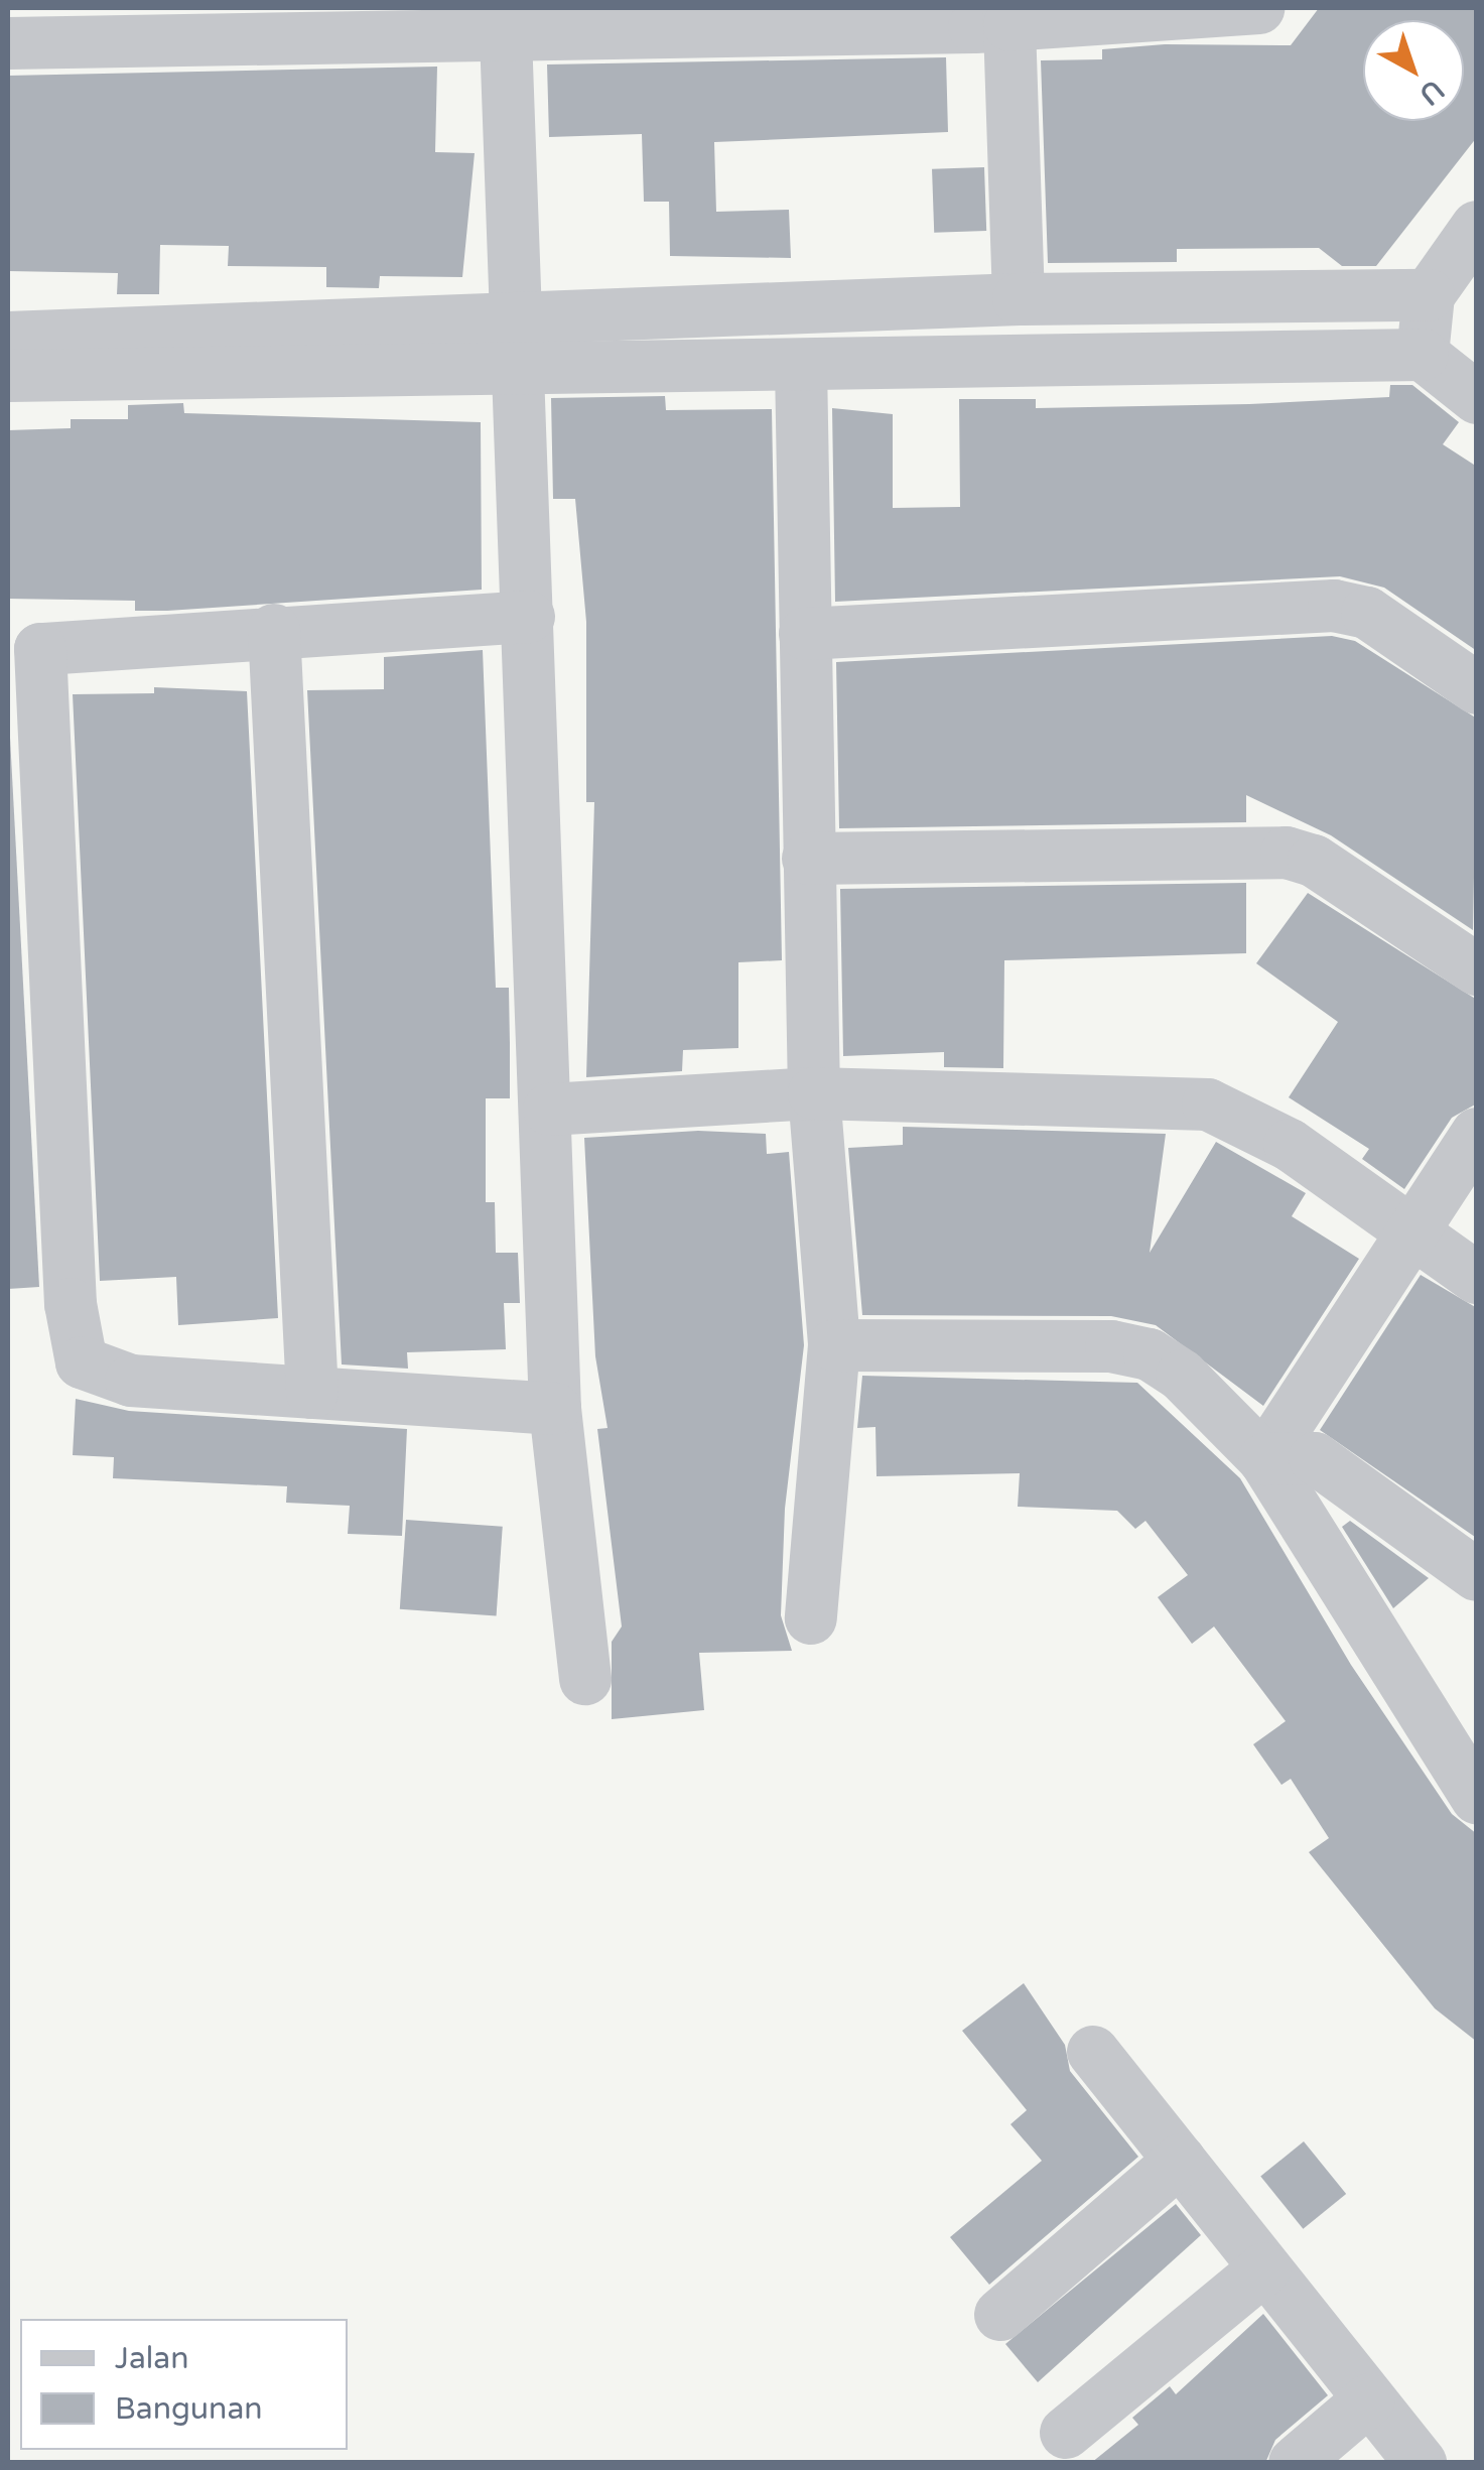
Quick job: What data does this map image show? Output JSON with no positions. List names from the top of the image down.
{
  "legend": ["Jalan", "Bangunan"],
  "north": "bottom right"
}
